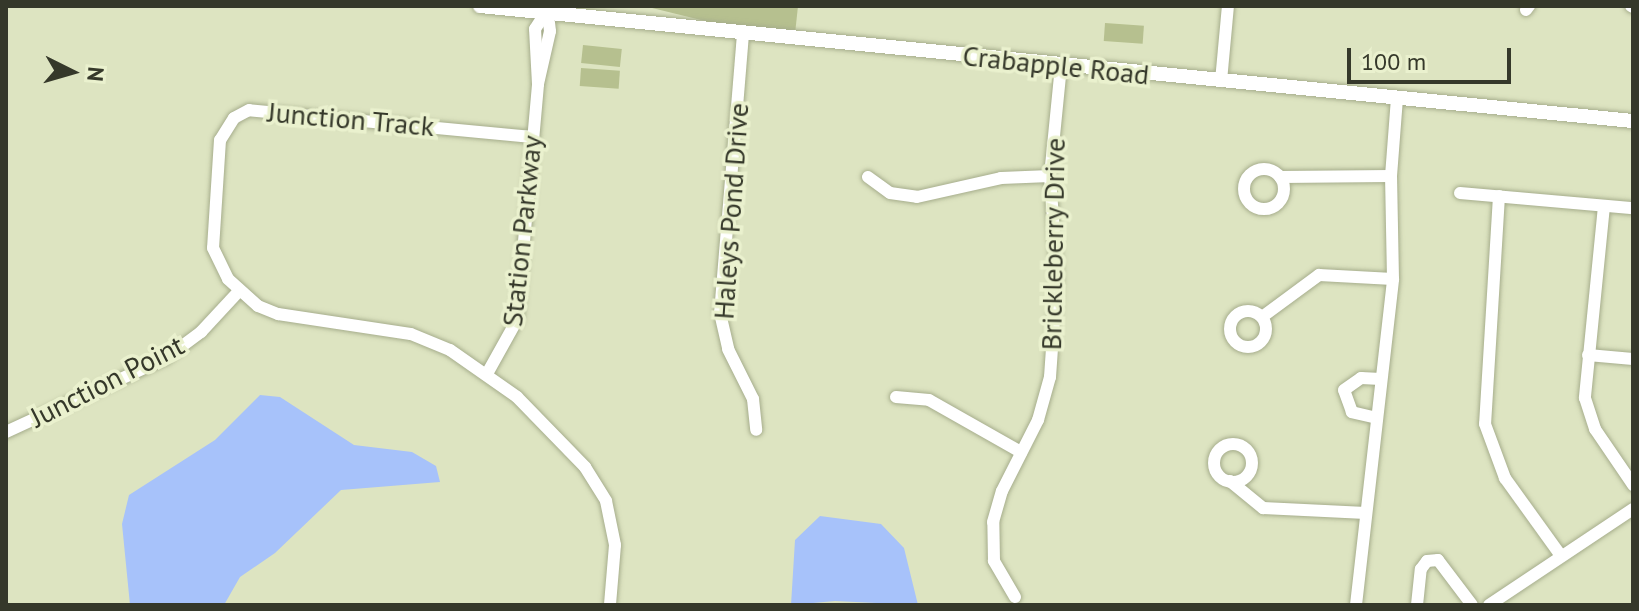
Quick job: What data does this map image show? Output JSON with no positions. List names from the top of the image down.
{
  "streets": {
    "street": [
      "Crabapple Road",
      "Junction Track",
      "Haleys Pond Drive",
      "Station Parkway",
      "Brickleberry Drive",
      "Junction Point"
    ]
  },
  "crossings": [
    ["Crabapple Road", "Haleys Pond Drive"],
    ["Crabapple Road", "Station Parkway"],
    ["Crabapple Road", "Brickleberry Drive"],
    ["Junction Track", "Station Parkway"],
    ["Junction Track", "Junction Point"]
  ],
  "scale_bar": "100 m",
  "north": "right"
}
